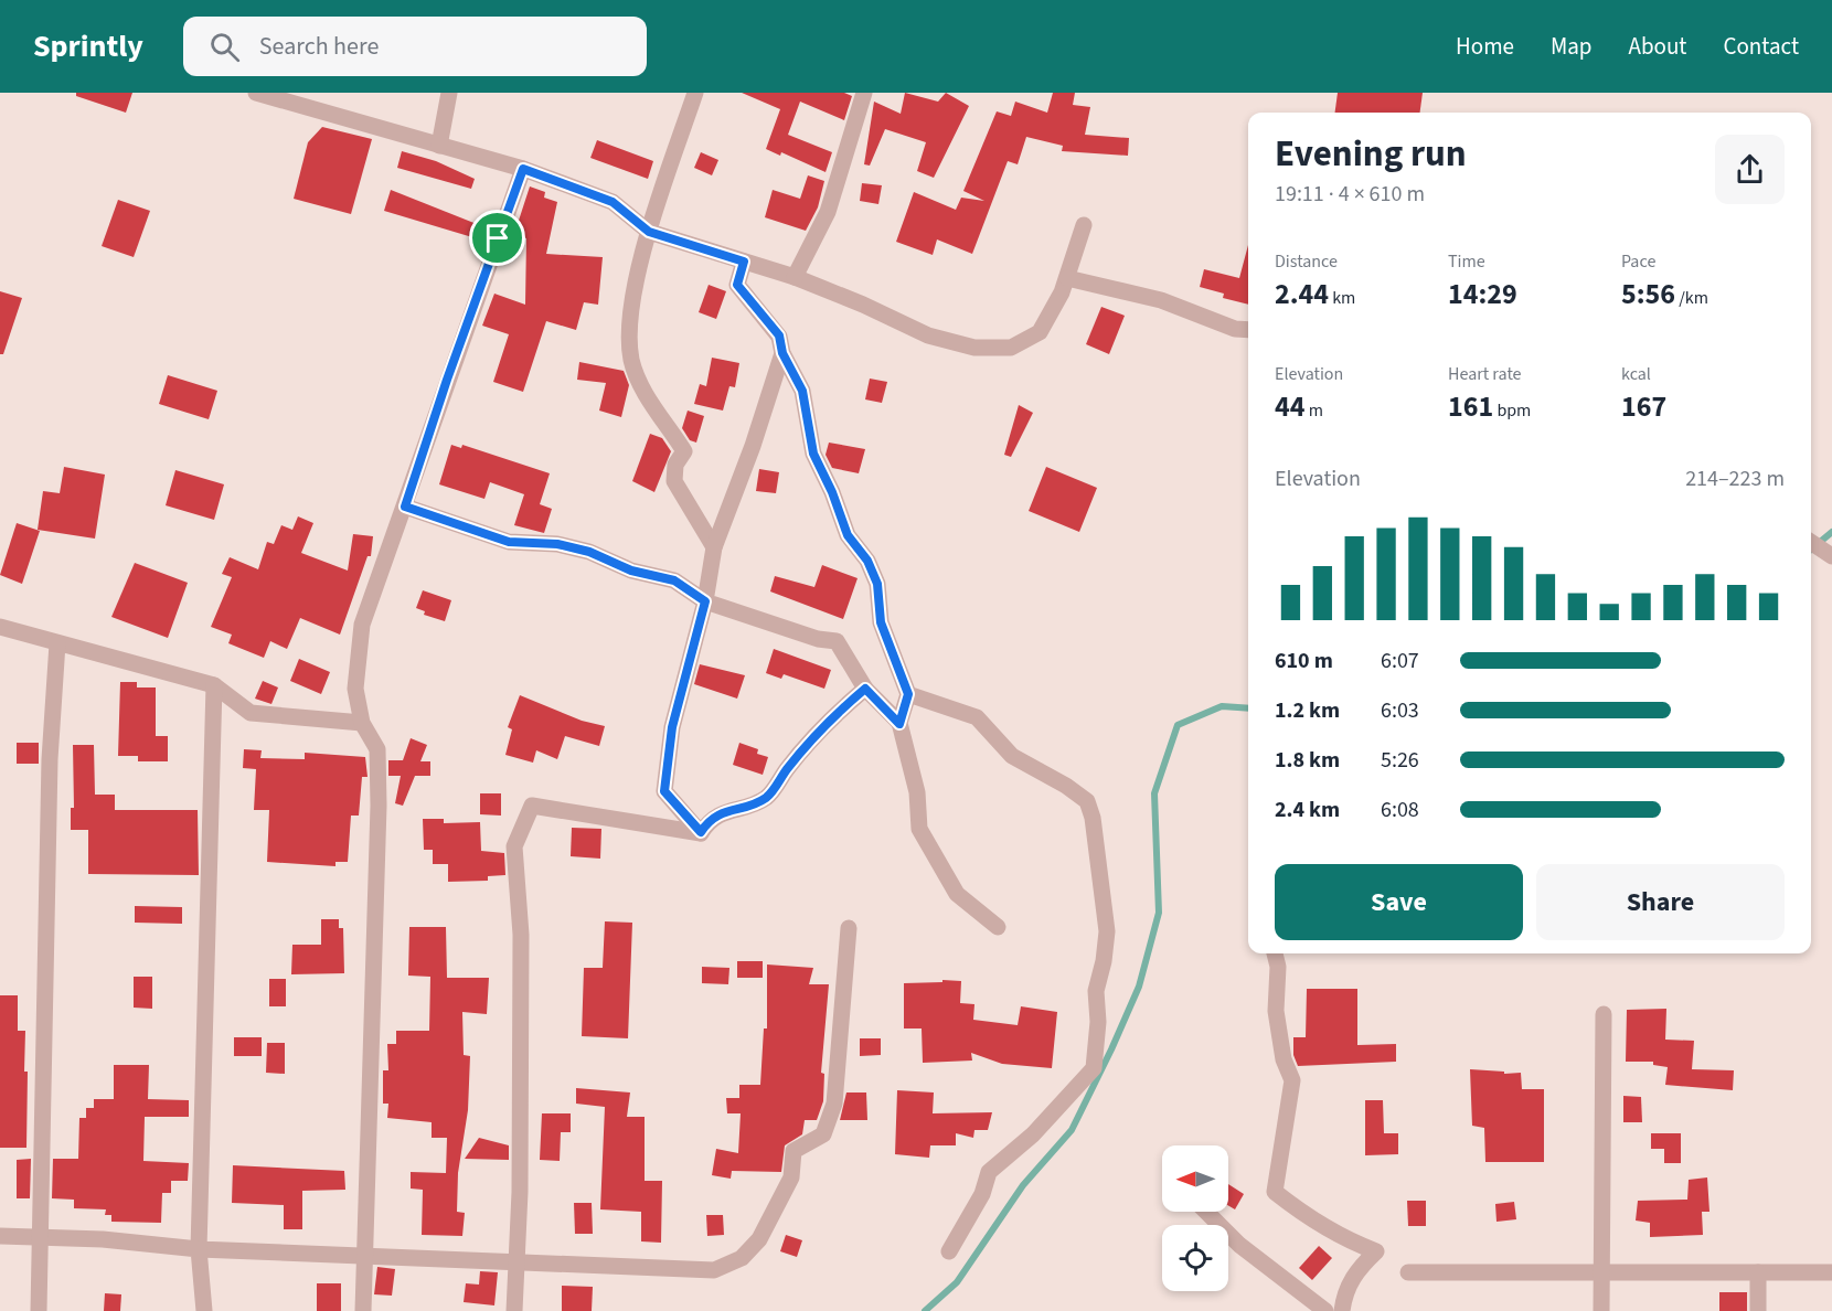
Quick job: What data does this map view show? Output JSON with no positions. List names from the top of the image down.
{
  "north": "left",
  "page": {
    "header": "Sprintly",
    "search": "Search here",
    "nav": [
      "Home",
      "Map",
      "About",
      "Contact"
    ],
    "heading": ["Evening run", "19:11 · 4 × 610 m"],
    "stats": [
      ["Distance", "2.44 km"],
      ["Time", "14:29"],
      ["Pace", "5:56 /km"],
      ["Elevation", "44 m"],
      ["Heart rate", "161 bpm"],
      ["kcal", "167"]
    ],
    "chart": ["Elevation", "214–223 m"],
    "list": [
      {
        "name": "610 m",
        "note": "6:07"
      },
      {
        "name": "1.2 km",
        "note": "6:03"
      },
      {
        "name": "1.8 km",
        "note": "5:26"
      },
      {
        "name": "2.4 km",
        "note": "6:08"
      }
    ],
    "buttons": ["Save", "Share"]
  }
}
